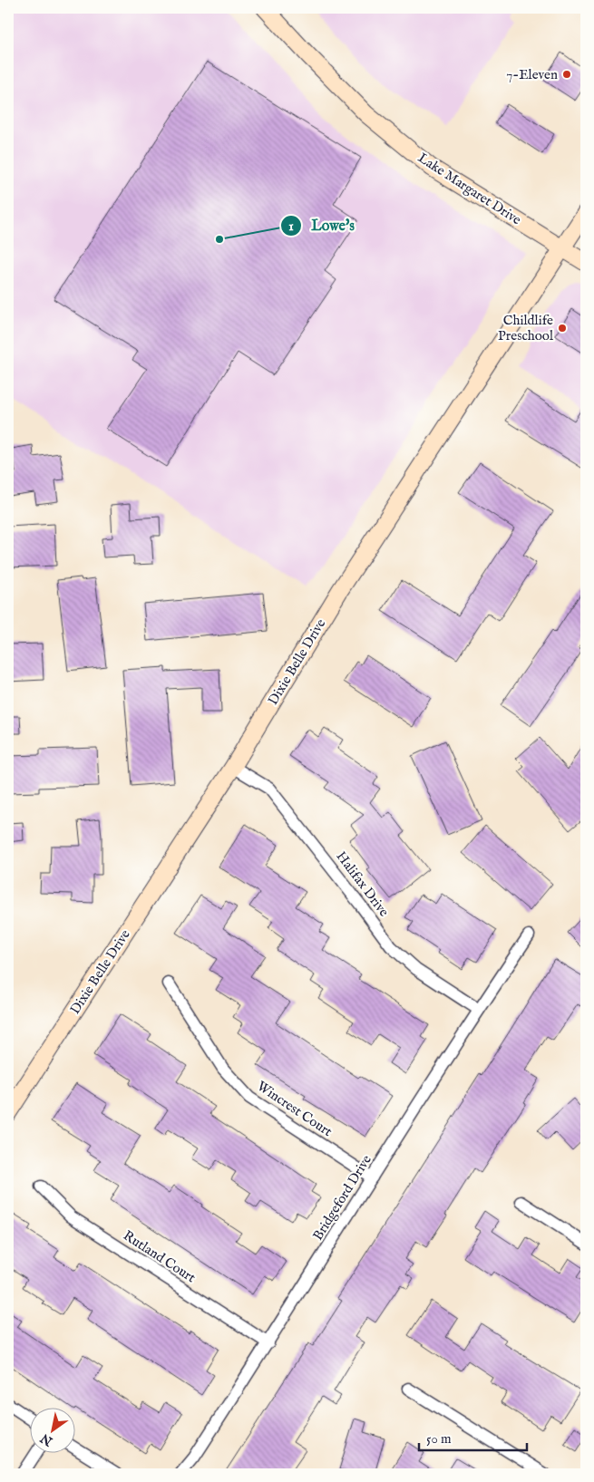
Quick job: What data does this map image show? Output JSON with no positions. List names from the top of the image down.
{
  "streets": {
    "street": [
      "Lake Margaret Drive",
      "Dixie Belle Drive",
      "Halifax Drive",
      "Wincrest Court",
      "Bridgeford Drive",
      "Rutland Court"
    ]
  },
  "crossings": [
    ["Lake Margaret Drive", "Dixie Belle Drive"],
    ["Dixie Belle Drive", "Halifax Drive"],
    ["Halifax Drive", "Bridgeford Drive"],
    ["Wincrest Court", "Bridgeford Drive"],
    ["Bridgeford Drive", "Rutland Court"]
  ],
  "places": ["7-Eleven", "Lowe's", "Childlife Preschool"],
  "scale_bar": "50 m",
  "north": "bottom left"
}
